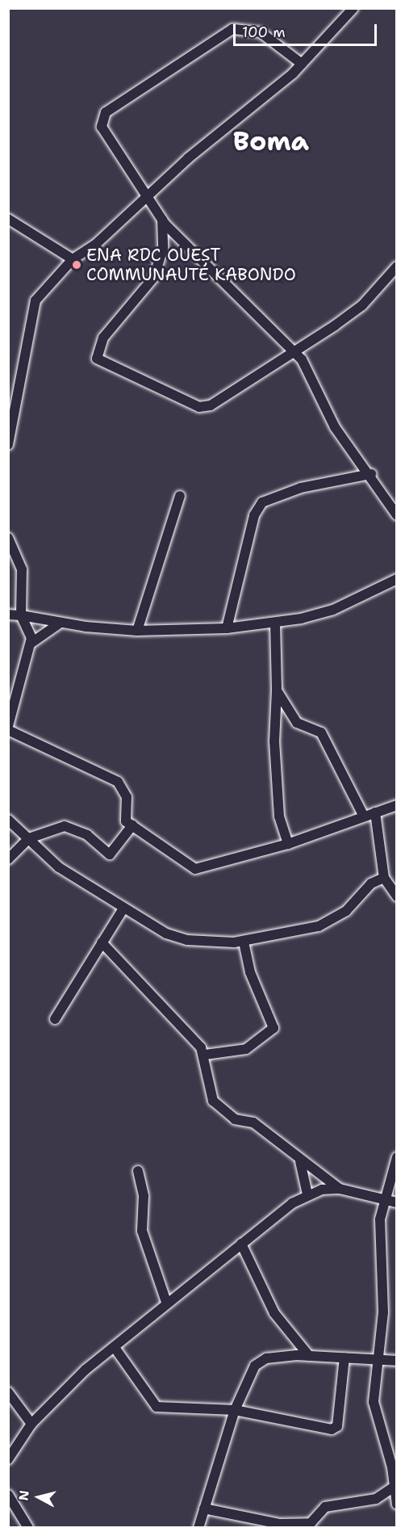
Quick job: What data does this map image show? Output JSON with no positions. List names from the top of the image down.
{
  "districts": ["Boma"],
  "places": ["ENA RDC OUEST COMMUNAUTÉ KABONDO"],
  "scale_bar": "100 m",
  "north": "left"
}
